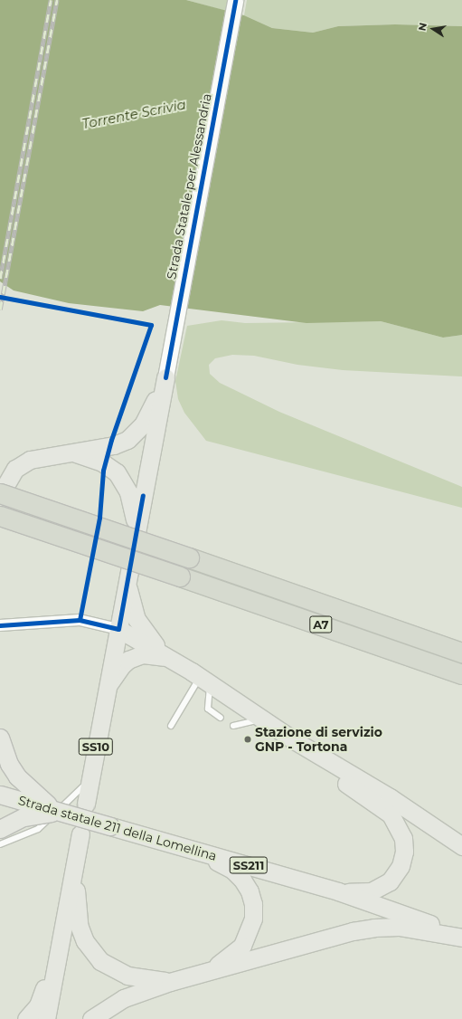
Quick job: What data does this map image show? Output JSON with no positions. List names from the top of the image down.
{
  "streets": {
    "highway": ["A7"],
    "main road": [
      "Strada Statale per Alessandria",
      "SS10",
      "Strada statale 211 della Lomellina",
      "SS211"
    ]
  },
  "water": ["Torrente Scrivia"],
  "places": ["Stazione di servizio GNP - Tortona"],
  "north": "left"
}
